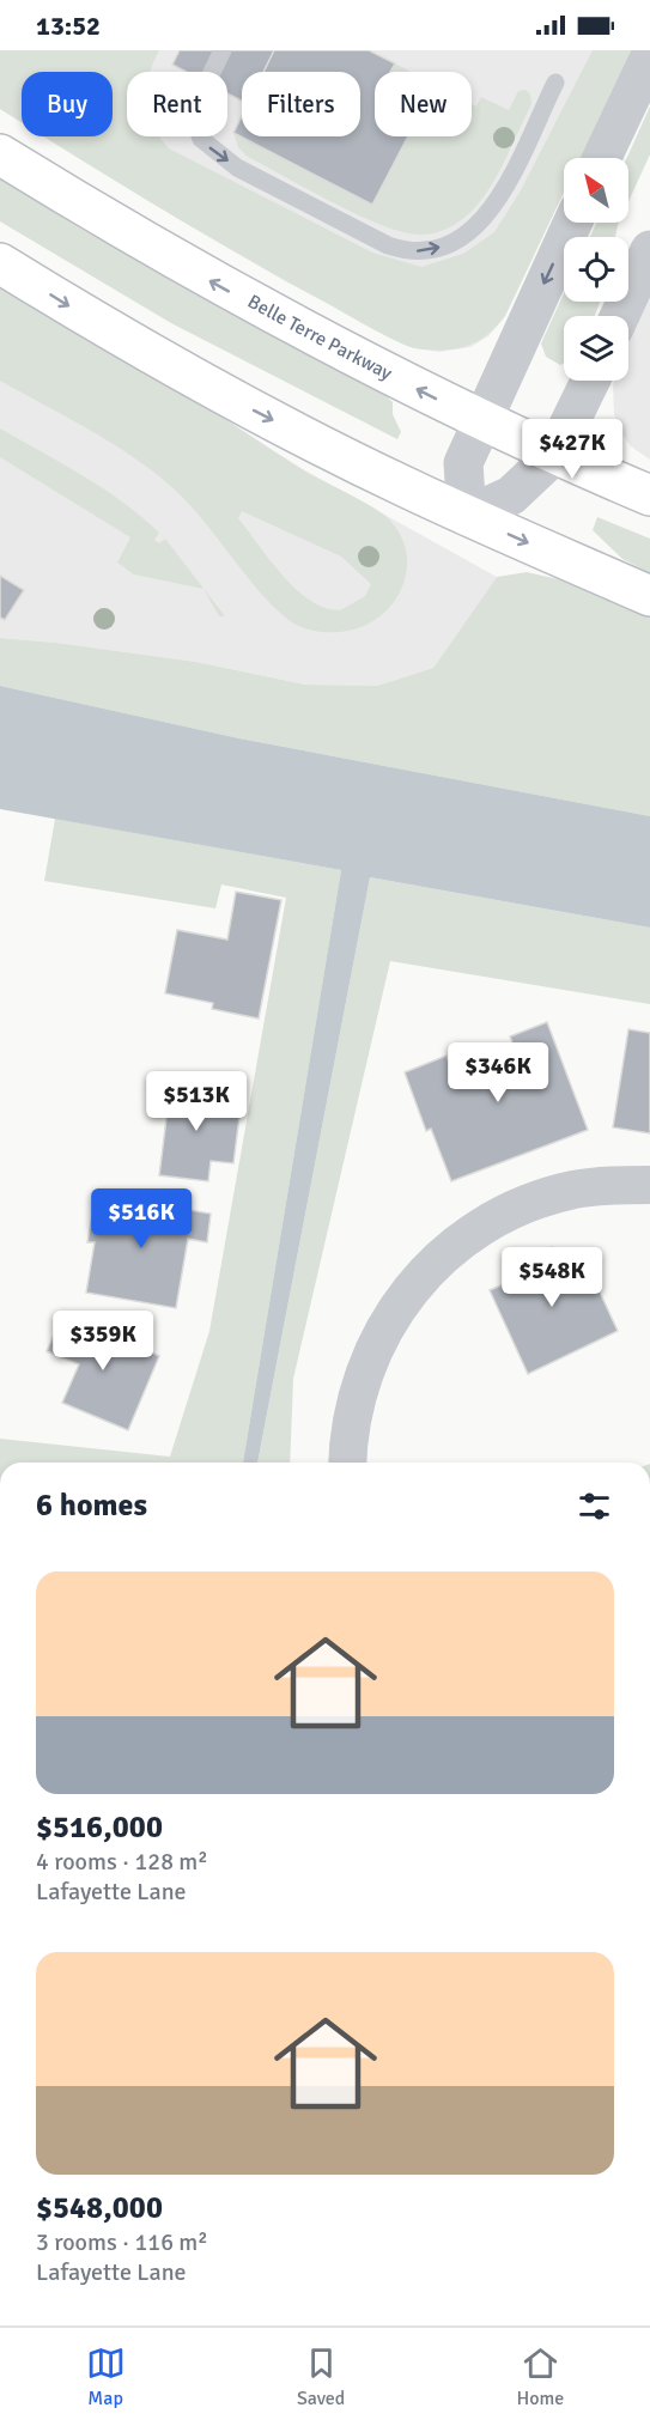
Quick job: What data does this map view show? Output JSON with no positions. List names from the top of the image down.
{
  "streets": {
    "main road": ["Belle Terre Parkway"]
  },
  "north": "top left",
  "page": {
    "status": "13:52",
    "chip": [
      "Buy",
      "Rent",
      "Filters",
      "New"
    ],
    "price": [
      "$427K",
      "$346K",
      "$513K",
      "$516K",
      "$548K",
      "$359K"
    ],
    "heading": "6 homes",
    "list": [
      {
        "name": "$516,000",
        "note": "4 rooms · 128 m² · Lafayette Lane"
      },
      {
        "name": "$548,000",
        "note": "3 rooms · 116 m² · Lafayette Lane"
      }
    ],
    "tabs": ["Map", "Saved", "Home"]
  }
}
